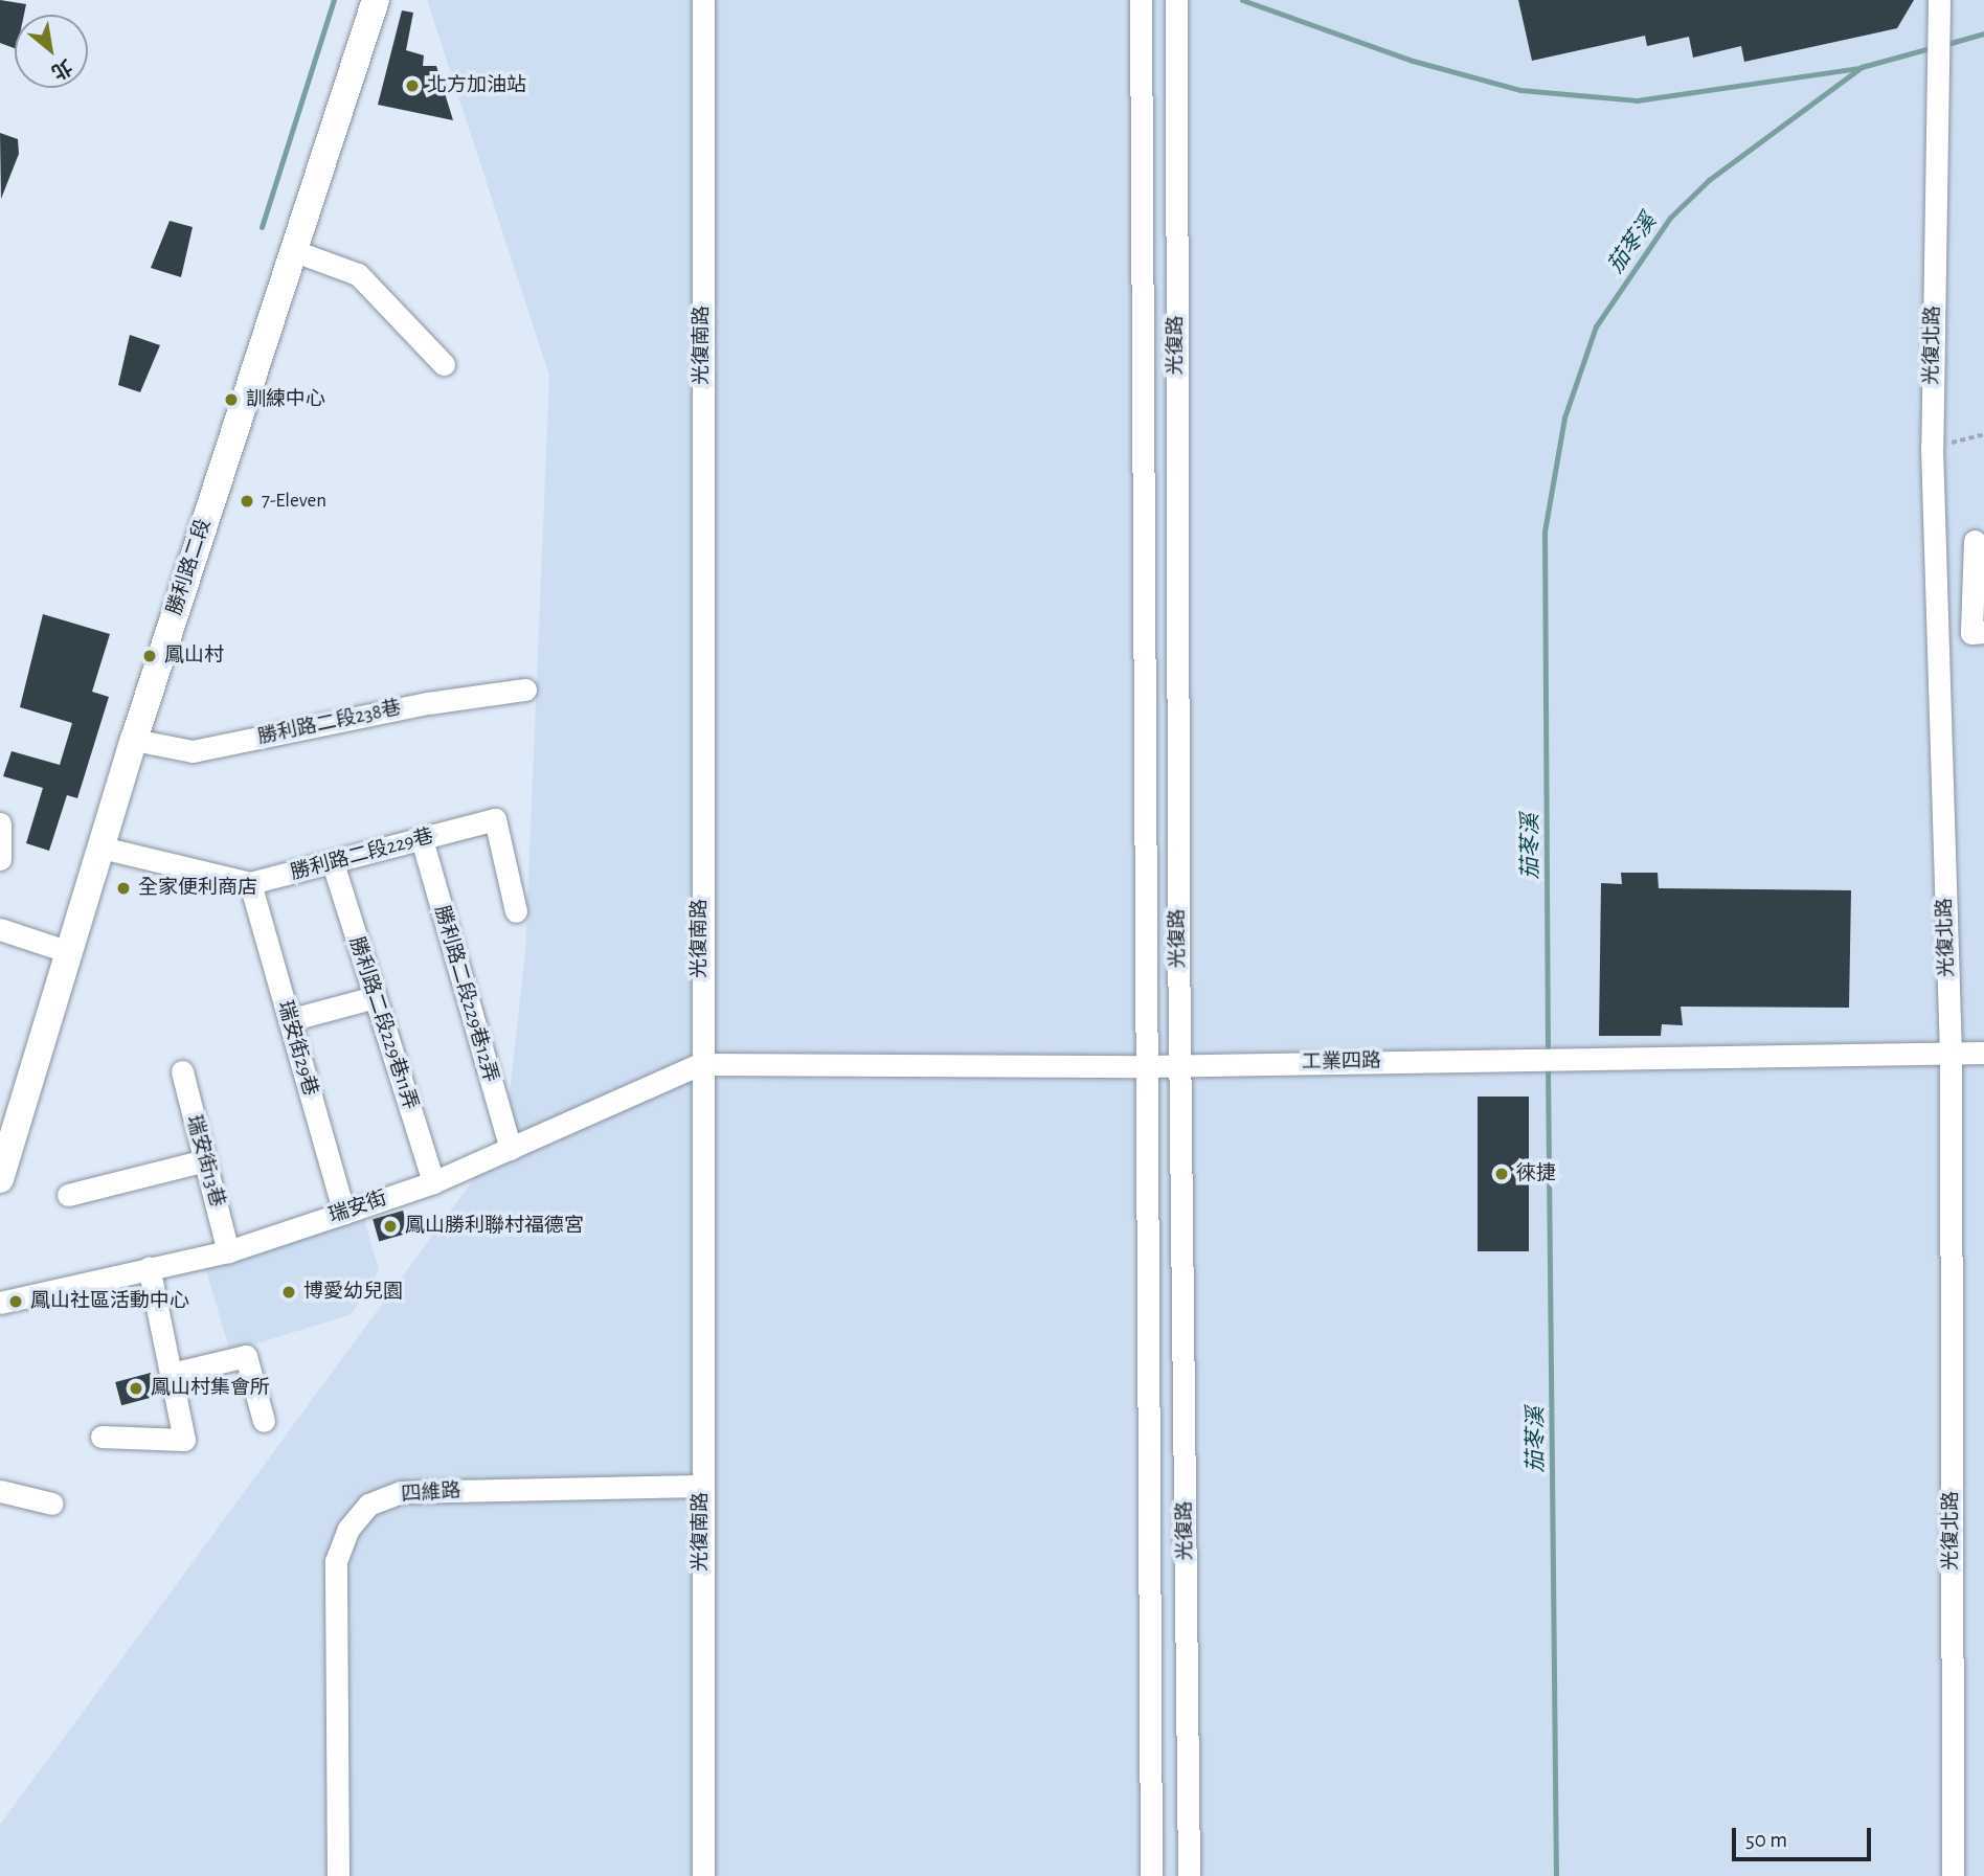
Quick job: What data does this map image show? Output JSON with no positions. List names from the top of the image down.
{
  "streets": {
    "main road": ["勝利路二段"],
    "street": [
      "光復南路",
      "光復路",
      "光復北路",
      "勝利路二段238巷",
      "勝利路二段229巷",
      "勝利路二段229巷12弄",
      "勝利路二段229巷11弄",
      "瑞安街29巷",
      "工業四路",
      "瑞安街13巷",
      "瑞安街",
      "四維路"
    ]
  },
  "crossings": [
    ["光復南路", "工業四路"],
    ["光復南路", "瑞安街"],
    ["光復南路", "四維路"],
    ["光復路", "工業四路"],
    ["光復北路", "工業四路"],
    ["勝利路二段", "勝利路二段238巷"],
    ["勝利路二段", "勝利路二段229巷"],
    ["勝利路二段229巷", "勝利路二段229巷12弄"],
    ["勝利路二段229巷", "勝利路二段229巷11弄"],
    ["勝利路二段229巷", "瑞安街29巷"],
    ["勝利路二段229巷12弄", "瑞安街"],
    ["勝利路二段229巷11弄", "瑞安街"],
    ["瑞安街29巷", "瑞安街"],
    ["工業四路", "瑞安街"],
    ["瑞安街13巷", "瑞安街"]
  ],
  "water": ["茄苳溪"],
  "places": [
    "北方加油站",
    "訓練中心",
    "7-Eleven",
    "鳳山村",
    "全家便利商店",
    "徠捷",
    "鳳山勝利聯村福德宮",
    "博愛幼兒園",
    "鳳山社區活動中心",
    "鳳山村集會所"
  ],
  "scale_bar": "50 m",
  "north": "bottom right"
}
